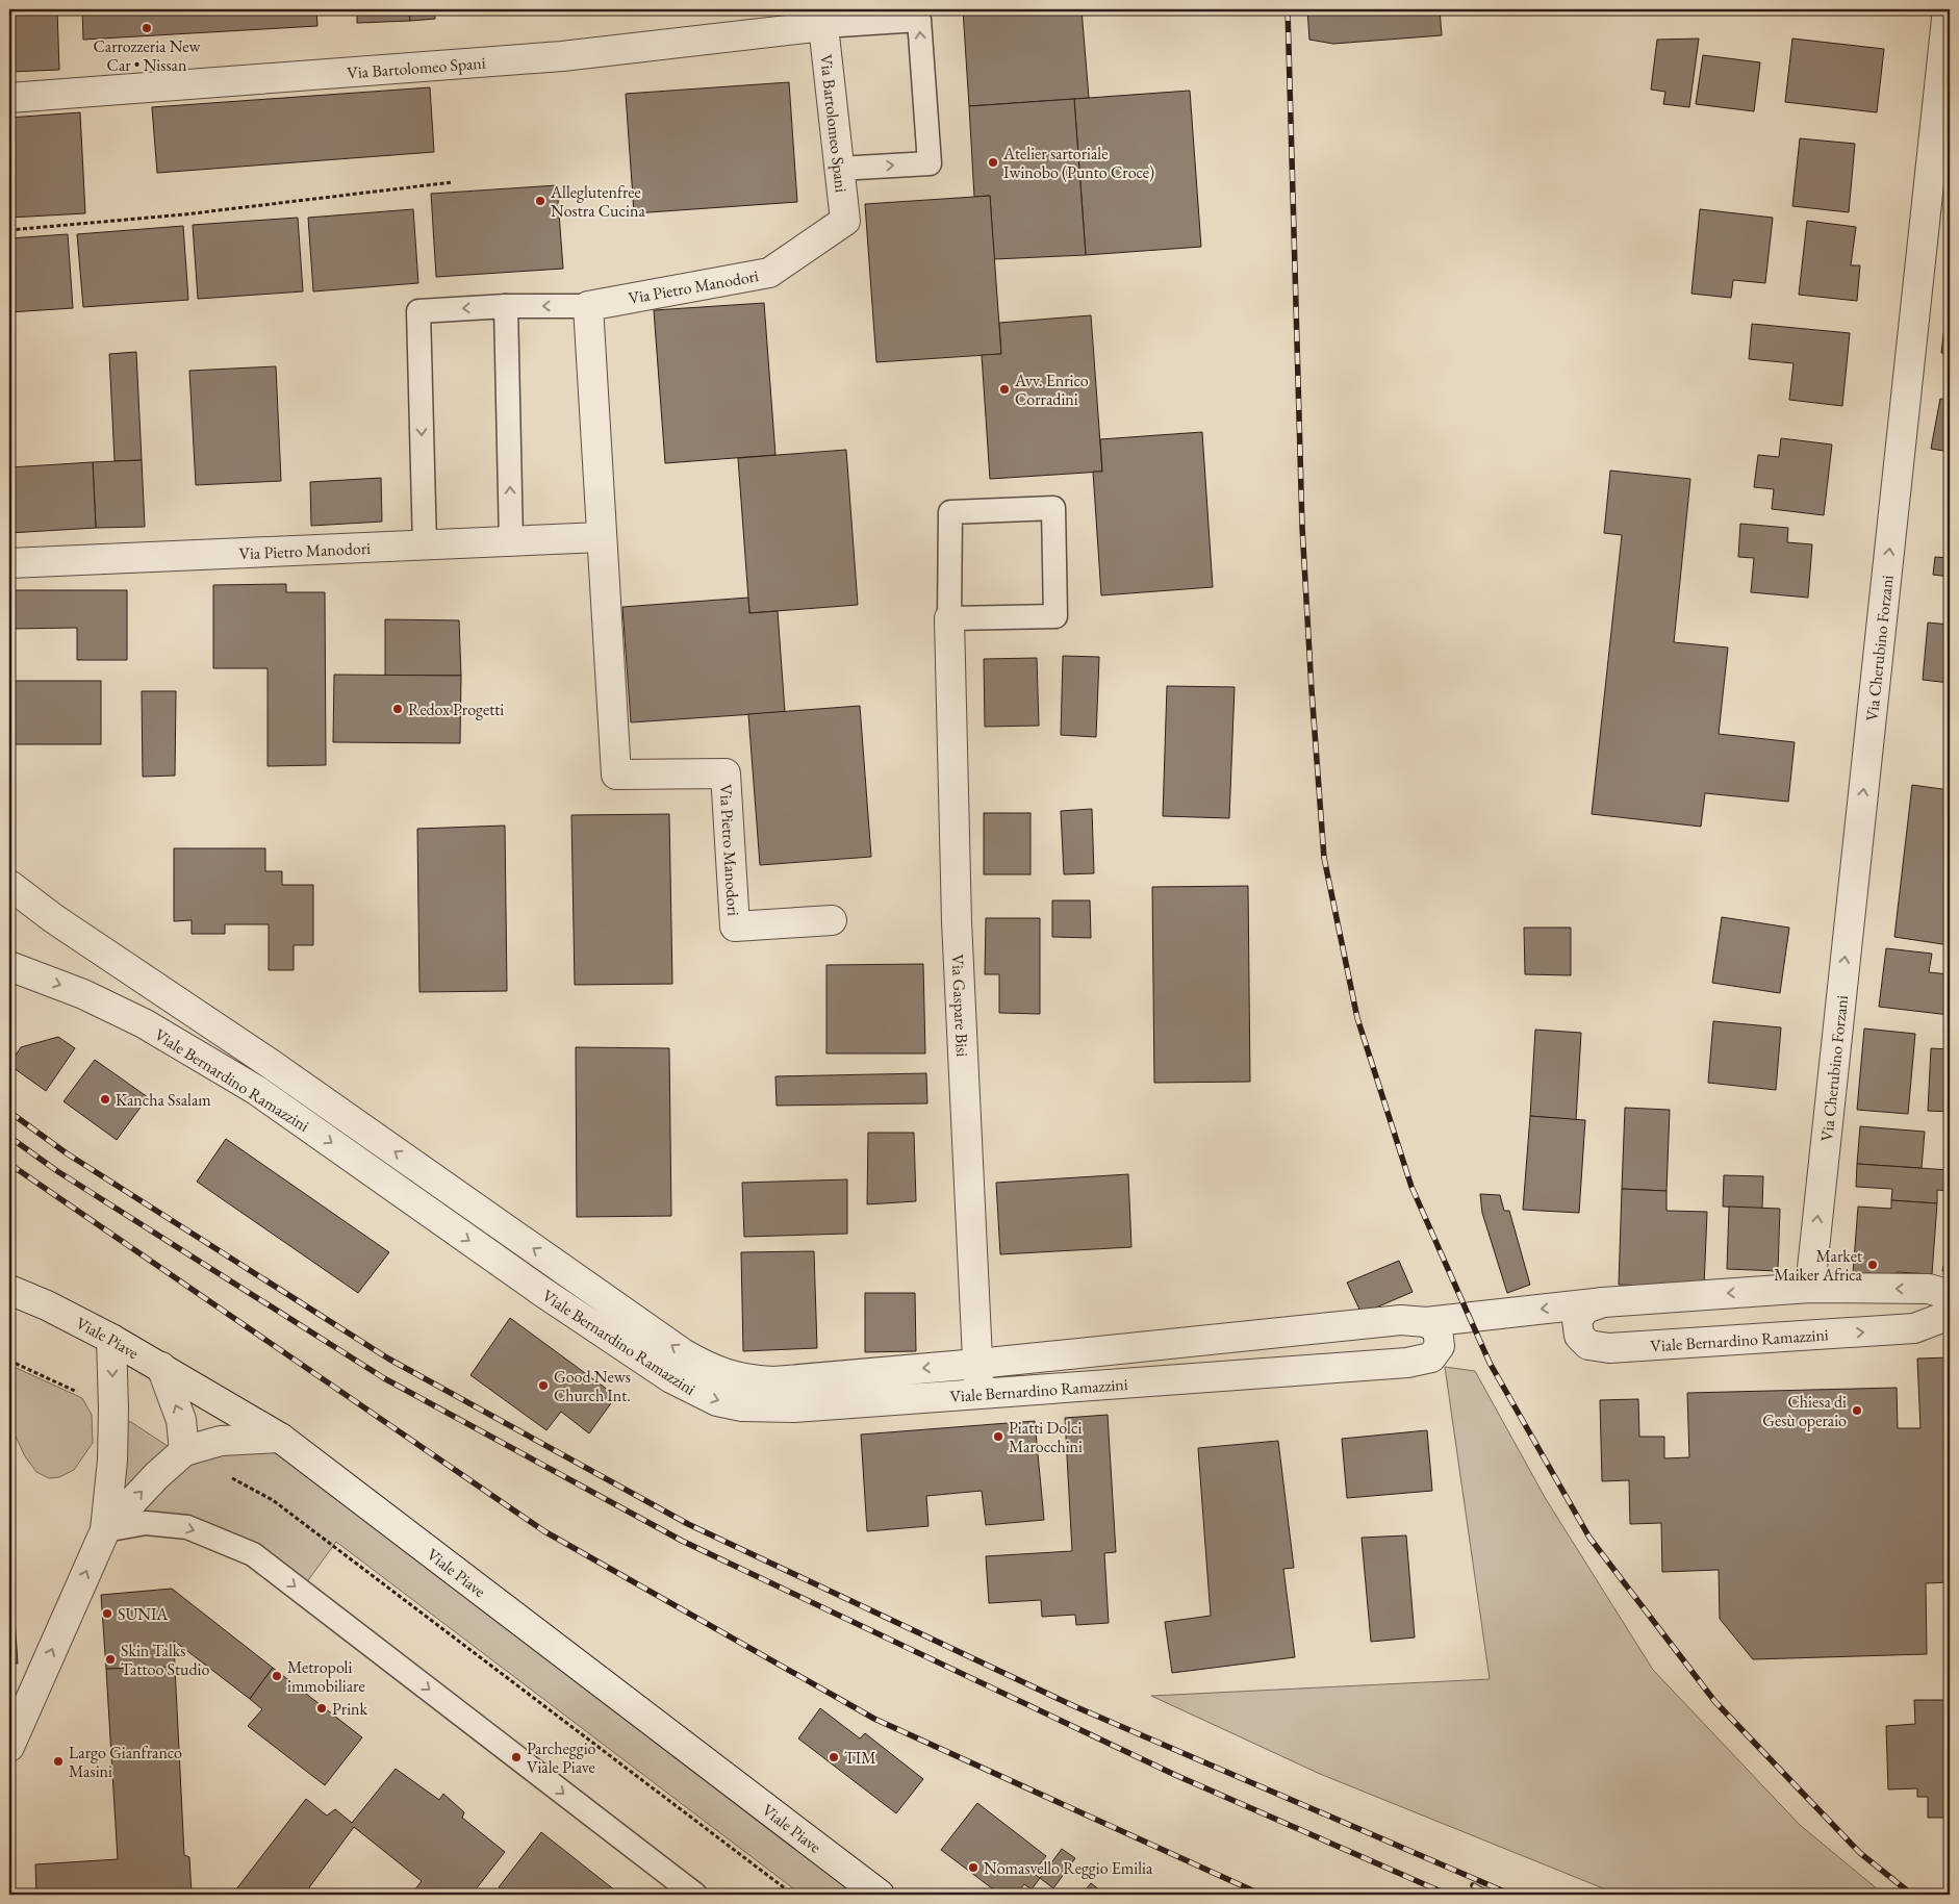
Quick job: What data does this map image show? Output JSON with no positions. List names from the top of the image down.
{
  "streets": {
    "street": [
      "Via Bartolomeo Spani",
      "Via Pietro Manodori",
      "Via Cherubino Forzani",
      "Via Gaspare Bisi",
      "Viale Bernardino Ramazzini",
      "Viale Piave"
    ]
  },
  "crossings": [
    ["Via Bartolomeo Spani", "Via Pietro Manodori"],
    ["Via Cherubino Forzani", "Viale Bernardino Ramazzini"],
    ["Via Gaspare Bisi", "Viale Bernardino Ramazzini"]
  ],
  "one_way": ["Via Cherubino Forzani"],
  "places": [
    "Carrozzeria New Car • Nissan",
    "Atelier sartoriale Iwinobo (Punto Croce)",
    "Alleglutenfree Nostra Cucina",
    "Avv. Enrico Corradini",
    "Redox Progetti",
    "Kancha Ssalam",
    "Market Maiker Africa",
    "Good News Church Int.",
    "Chiesa di Gesù operaio",
    "Piatti Dolci Marocchini",
    "SUNIA",
    "Skin Talks Tattoo Studio",
    "Metropoli immobiliare",
    "Prink",
    "Parcheggio Viale Piave",
    "TIM",
    "Largo Gianfranco Masini",
    "Nomasvello Reggio Emilia"
  ]
}
